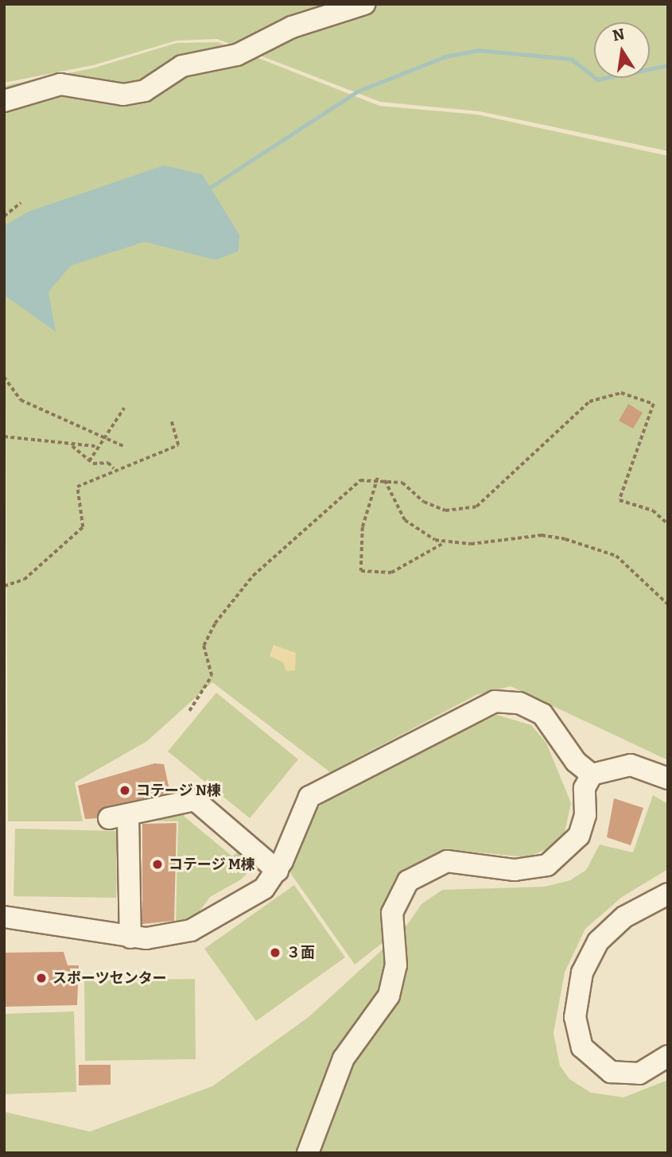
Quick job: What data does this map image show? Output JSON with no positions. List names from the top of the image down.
{
  "places": [
    "コテージ N棟",
    "コテージ M棟",
    "３面",
    "スポーツセンター"
  ],
  "north": "top"
}
